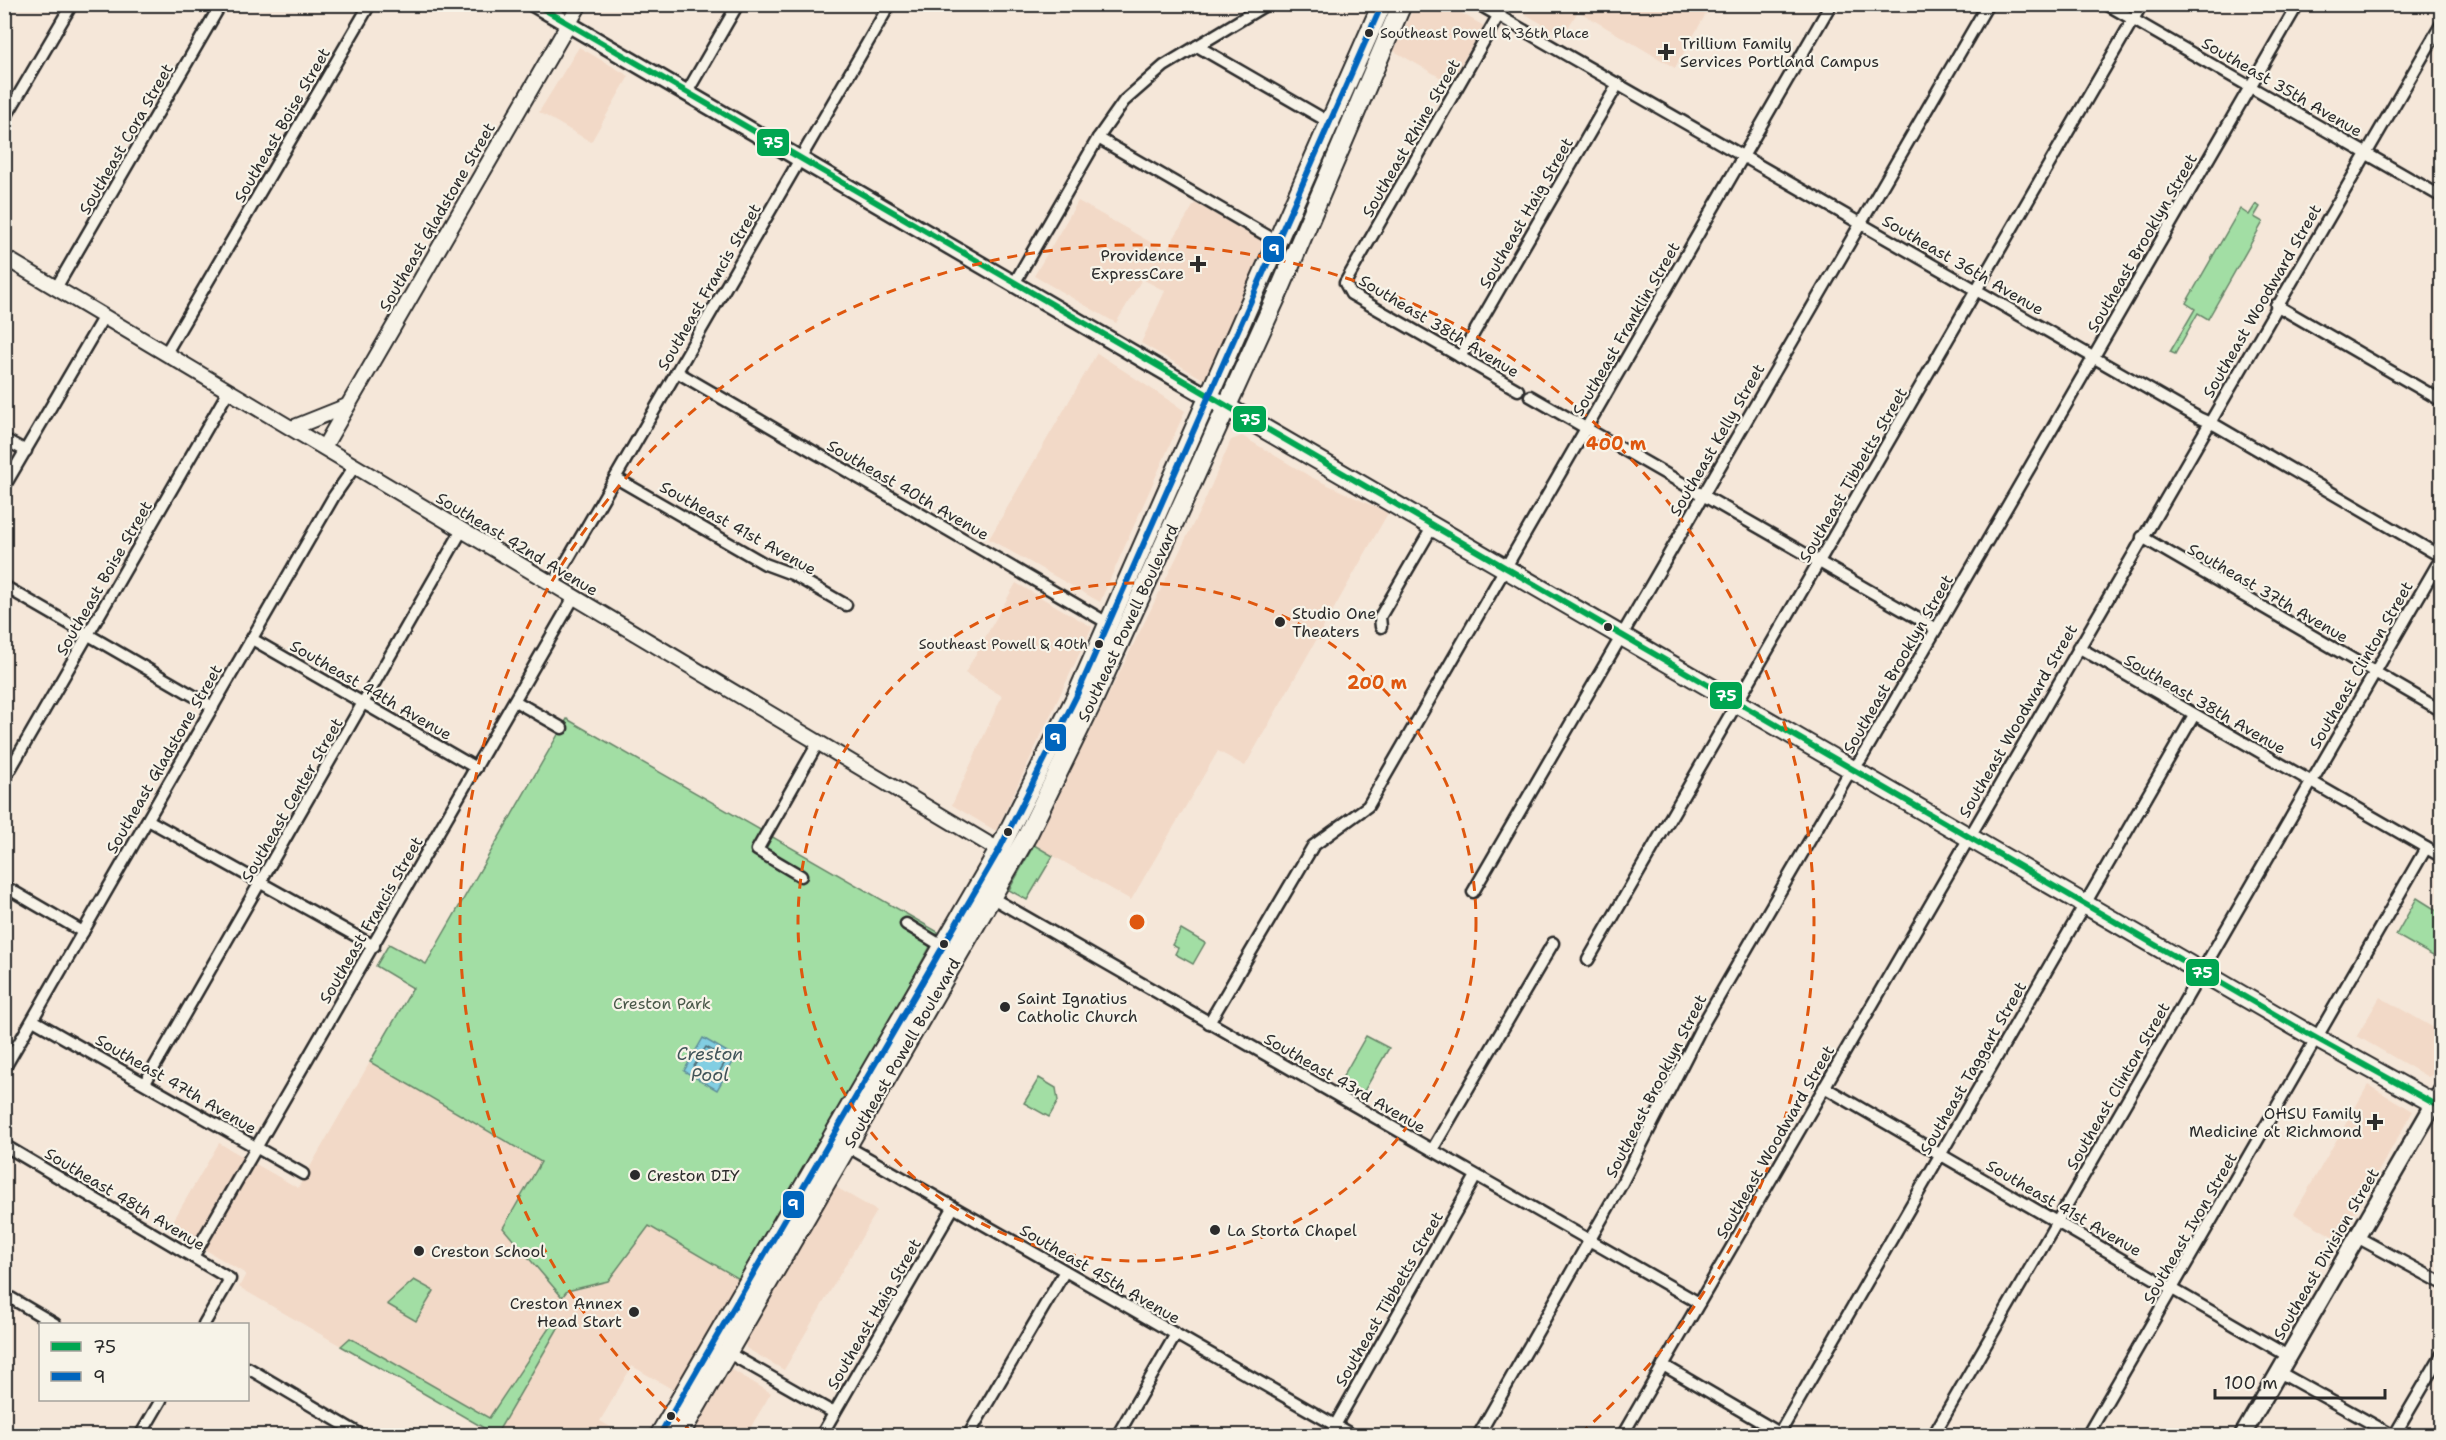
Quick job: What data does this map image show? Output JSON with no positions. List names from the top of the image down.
{
  "streets": {
    "main road": ["Southeast Powell Boulevard", "Southeast Division Street"],
    "street": [
      "Southeast 35th Avenue",
      "Southeast Boise Street",
      "Southeast Rhine Street",
      "Southeast Cora Street",
      "Southeast Haig Street",
      "Southeast Gladstone Street",
      "Southeast Brooklyn Street",
      "Southeast 36th Avenue",
      "Southeast Francis Street",
      "Southeast Woodward Street",
      "Southeast 38th Avenue",
      "Southeast Franklin Street",
      "Southeast Kelly Street",
      "Southeast Tibbetts Street",
      "Southeast 40th Avenue",
      "Southeast 41st Avenue",
      "Southeast 42nd Avenue",
      "Southeast 37th Avenue",
      "Southeast Clinton Street",
      "Southeast 44th Avenue",
      "Southeast Center Street",
      "Southeast Taggart Street",
      "Southeast 43rd Avenue",
      "Southeast 47th Avenue",
      "Southeast 48th Avenue",
      "Southeast Ivon Street",
      "Southeast 45th Avenue"
    ]
  },
  "crossings": [
    ["Southeast 35th Avenue", "Southeast Brooklyn Street"],
    ["Southeast 35th Avenue", "Southeast Woodward Street"],
    ["Southeast 35th Avenue", "Southeast Tibbetts Street"],
    ["Southeast Boise Street", "Southeast 42nd Avenue"],
    ["Southeast Rhine Street", "Southeast 36th Avenue"],
    ["Southeast Rhine Street", "Southeast 38th Avenue"],
    ["Southeast Cora Street", "Southeast 42nd Avenue"],
    ["Southeast Haig Street", "Southeast 36th Avenue"],
    ["Southeast Haig Street", "Southeast 38th Avenue"],
    ["Southeast Haig Street", "Southeast 45th Avenue"],
    ["Southeast Gladstone Street", "Southeast 42nd Avenue"],
    ["Southeast Gladstone Street", "Southeast 44th Avenue"],
    ["Southeast Gladstone Street", "Southeast 47th Avenue"],
    ["Southeast Brooklyn Street", "Southeast 36th Avenue"],
    ["Southeast Brooklyn Street", "Southeast 38th Avenue"],
    ["Southeast Brooklyn Street", "Southeast 43rd Avenue"],
    ["Southeast 36th Avenue", "Southeast Woodward Street"],
    ["Southeast 36th Avenue", "Southeast Franklin Street"],
    ["Southeast 36th Avenue", "Southeast Kelly Street"],
    ["Southeast 36th Avenue", "Southeast Tibbetts Street"],
    ["Southeast 36th Avenue", "Southeast Clinton Street"],
    ["Southeast Francis Street", "Southeast 40th Avenue"],
    ["Southeast Francis Street", "Southeast 41st Avenue"],
    ["Southeast Francis Street", "Southeast 42nd Avenue"],
    ["Southeast Francis Street", "Southeast 44th Avenue"],
    ["Southeast Francis Street", "Southeast 47th Avenue"],
    ["Southeast Francis Street", "Southeast 48th Avenue"],
    ["Southeast Woodward Street", "Southeast 38th Avenue"],
    ["Southeast Woodward Street", "Southeast 41st Avenue"],
    ["Southeast Woodward Street", "Southeast 37th Avenue"],
    ["Southeast Woodward Street", "Southeast 43rd Avenue"],
    ["Southeast 38th Avenue", "Southeast Franklin Street"],
    ["Southeast 38th Avenue", "Southeast Kelly Street"],
    ["Southeast 38th Avenue", "Southeast Tibbetts Street"],
    ["Southeast 38th Avenue", "Southeast Clinton Street"],
    ["Southeast 38th Avenue", "Southeast Taggart Street"],
    ["Southeast 38th Avenue", "Southeast Ivon Street"],
    ["Southeast Franklin Street", "Southeast 43rd Avenue"],
    ["Southeast Tibbetts Street", "Southeast 43rd Avenue"],
    ["Southeast Tibbetts Street", "Southeast 45th Avenue"],
    ["Southeast 40th Avenue", "Southeast Powell Boulevard"],
    ["Southeast 41st Avenue", "Southeast Clinton Street"],
    ["Southeast 41st Avenue", "Southeast Taggart Street"],
    ["Southeast 41st Avenue", "Southeast Ivon Street"],
    ["Southeast 41st Avenue", "Southeast Division Street"],
    ["Southeast 42nd Avenue", "Southeast Powell Boulevard"],
    ["Southeast 42nd Avenue", "Southeast Center Street"],
    ["Southeast 37th Avenue", "Southeast Clinton Street"],
    ["Southeast Powell Boulevard", "Southeast 43rd Avenue"],
    ["Southeast Powell Boulevard", "Southeast 45th Avenue"],
    ["Southeast 44th Avenue", "Southeast Center Street"],
    ["Southeast Center Street", "Southeast 47th Avenue"]
  ],
  "water": ["Creston Pool"],
  "parks": ["Creston Park"],
  "places": {
    "other": [
      "Southeast Powell & 36th Place",
      "Studio One Theaters",
      "Southeast Powell & 40th",
      "Saint Ignatius Catholic Church",
      "Creston DIY",
      "La Storta Chapel",
      "Creston School",
      "Creston Annex Head Start"
    ],
    "health": ["Trillium Family Services Portland Campus", "Providence ExpressCare", "OHSU Family Medicine at Richmond"]
  },
  "lines": ["transit line 75", "transit line 9"],
  "legend": ["75", "9"],
  "scale_bar": "100 m",
  "rings": ["400 m", "200 m"]
}
